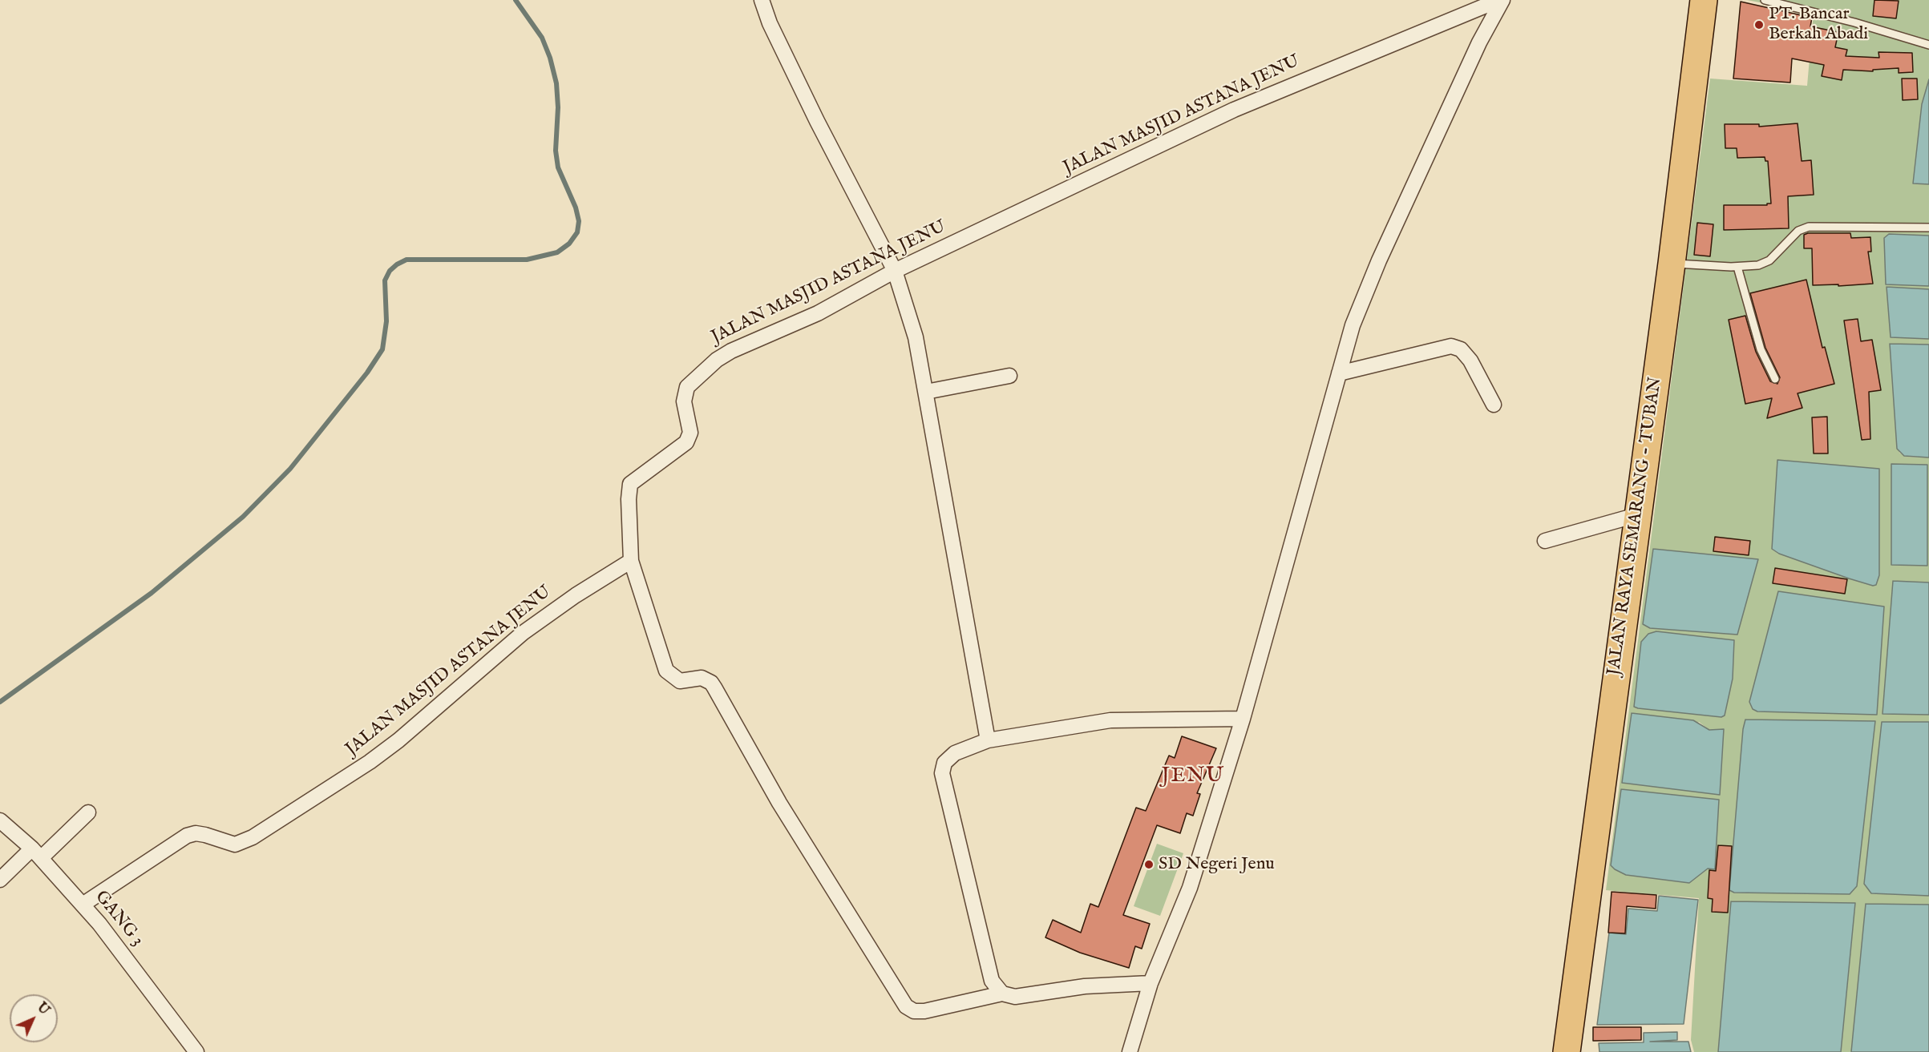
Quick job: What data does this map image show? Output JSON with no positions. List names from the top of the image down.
{
  "streets": {
    "highway": ["JALAN RAYA SEMARANG - TUBAN"],
    "street": ["JALAN MASJID ASTANA JENU", "GANG 3"]
  },
  "crossings": [
    ["JALAN MASJID ASTANA JENU", "GANG 3"]
  ],
  "districts": ["JENU"],
  "places": ["PT. Bancar Berkah Abadi", "SD Negeri Jenu"],
  "north": "top right"
}
